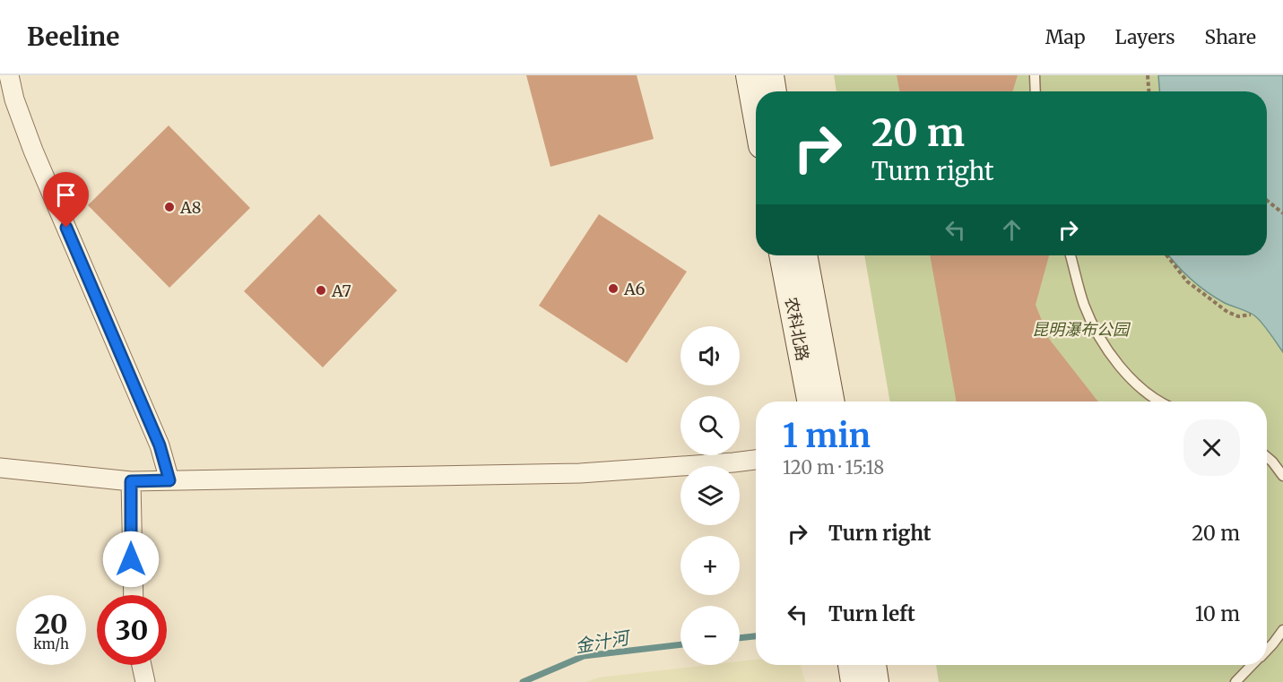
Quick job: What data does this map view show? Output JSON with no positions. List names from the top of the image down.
{
  "streets": {
    "main road": ["农科北路"]
  },
  "water": ["金汁河"],
  "parks": ["昆明瀑布公园"],
  "places": ["A8", "A6", "A7"],
  "page": {
    "header": "Beeline",
    "nav": ["Map", "Layers", "Share"],
    "turn": ["20 m", "Turn right"],
    "map_buttons": ["+", "−"],
    "heading": ["1 min", "120 m · 15:18"],
    "list": [
      {
        "name": "Turn right",
        "value": "20 m"
      },
      {
        "name": "Turn left",
        "value": "10 m"
      }
    ],
    "speed": "20 km/h",
    "limit": "30"
  }
}
